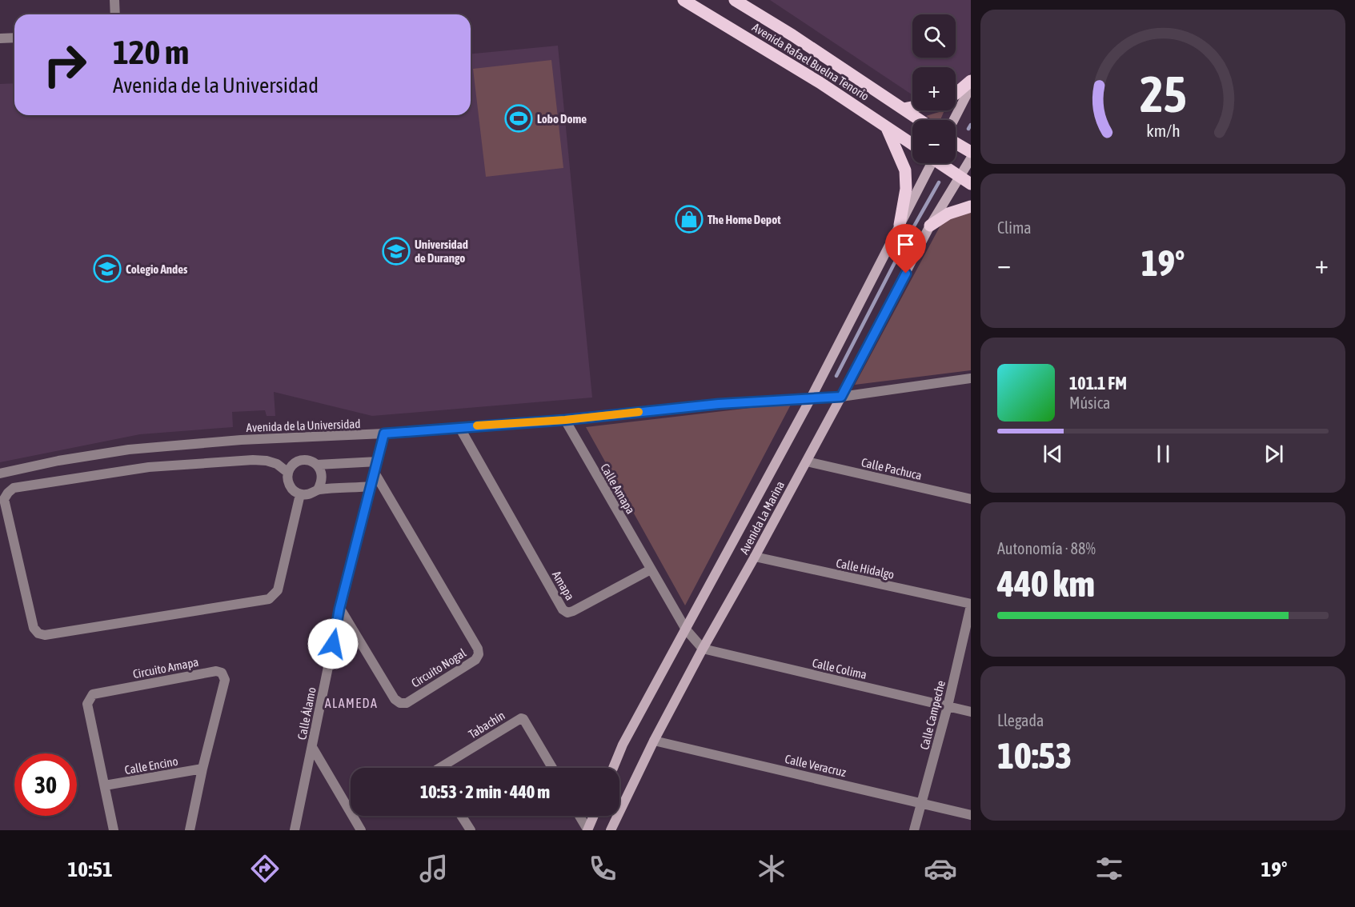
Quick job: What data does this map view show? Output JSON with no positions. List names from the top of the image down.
{
  "streets": {
    "main road": ["Avenida Rafael Buelna Tenorio", "Avenida La Marina"],
    "street": [
      "Avenida de la Universidad",
      "Calle Pachuca",
      "Calle Amapa",
      "Calle Hidalgo",
      "Amapa",
      "Circuito Amapa",
      "Circuito Nogal",
      "Calle Colima",
      "Calle Álamo",
      "Calle Campeche",
      "Tabachín",
      "Calle Encino",
      "Calle Veracruz"
    ]
  },
  "crossings": [
    ["Avenida de la Universidad", "Calle Amapa"],
    ["Avenida de la Universidad", "Avenida La Marina"],
    ["Avenida de la Universidad", "Amapa"],
    ["Avenida de la Universidad", "Calle Álamo"],
    ["Calle Pachuca", "Avenida La Marina"],
    ["Calle Amapa", "Amapa"],
    ["Avenida La Marina", "Calle Hidalgo"],
    ["Avenida La Marina", "Calle Colima"],
    ["Avenida La Marina", "Calle Veracruz"],
    ["Calle Hidalgo", "Calle Campeche"],
    ["Circuito Amapa", "Calle Encino"],
    ["Circuito Nogal", "Calle Álamo"],
    ["Calle Colima", "Calle Campeche"],
    ["Calle Campeche", "Calle Veracruz"]
  ],
  "districts": ["ALAMEDA"],
  "places": {
    "sports": ["Lobo Dome"],
    "shop": ["The Home Depot"],
    "school or university": ["Universidad de Durango", "Colegio Andes"]
  },
  "page": {
    "map_buttons": ["+", "−"],
    "turn": ["120 m", "Avenida de la Universidad"],
    "tile": [
      "Clima",
      ["Autonomía · 88%", "440 km"],
      ["Llegada", "10:53"]
    ],
    "heat": ["−", "19°", "+"],
    "song": ["101.1 FM", "Música"],
    "limit": "30",
    "trip": "10:53 · 2 min · 440 m",
    "tabs": ["10:51", "19°"],
    "gauge": ["25", "km/h"]
  }
}
